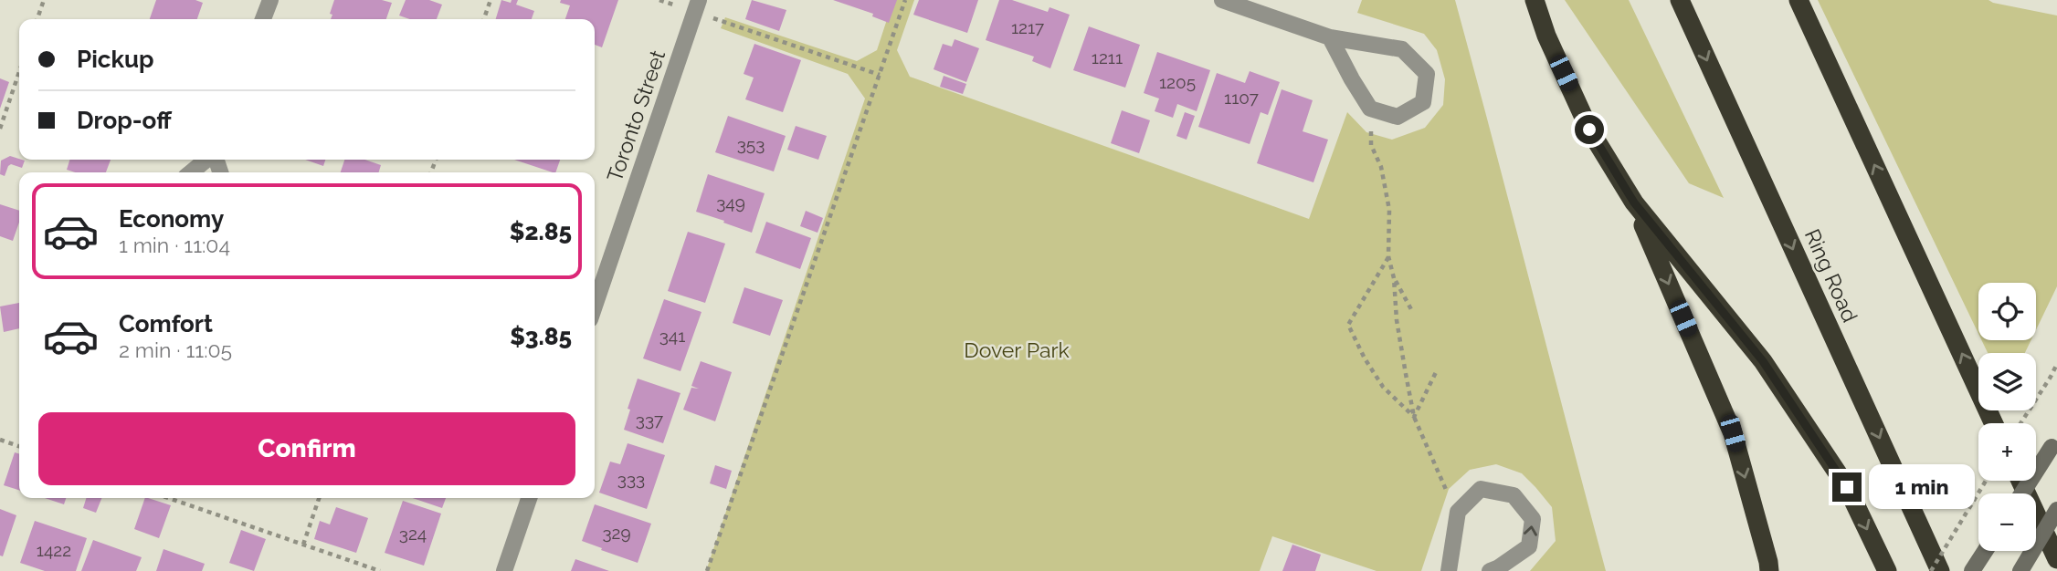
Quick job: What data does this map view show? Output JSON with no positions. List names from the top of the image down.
{
  "streets": {
    "highway": ["Ring Road"],
    "street": ["Toronto Street"]
  },
  "parks": ["Dover Park"],
  "house_numbers": [
    "1217",
    "1211",
    "1205",
    "1107",
    "353",
    "349",
    "341",
    "337",
    "333",
    "329",
    "324",
    "1422"
  ],
  "page": {
    "banner": ["Pickup", "Drop-off"],
    "list": [
      {
        "name": "Economy",
        "note": "1 min · 11:04",
        "value": "$2.85"
      },
      {
        "name": "Comfort",
        "note": "2 min · 11:05",
        "value": "$3.85"
      }
    ],
    "map_buttons": ["+", "−"],
    "buttons": "Confirm",
    "bubble": "1 min"
  }
}
